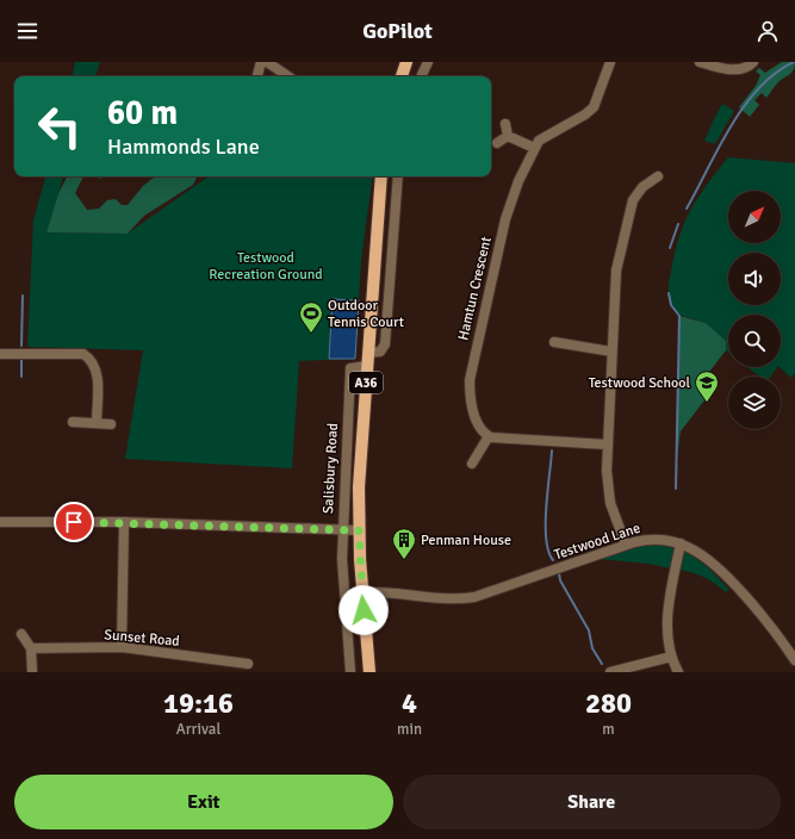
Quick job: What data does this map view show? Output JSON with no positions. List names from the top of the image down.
{
  "streets": {
    "main road": ["A36"],
    "street": [
      "Hamtun Crescent",
      "Salisbury Road",
      "Testwood Lane",
      "Sunset Road"
    ]
  },
  "crossings": [
    ["A36", "Salisbury Road"],
    ["A36", "Testwood Lane"]
  ],
  "parks": ["Testwood Recreation Ground"],
  "places": {
    "sports": ["Outdoor Tennis Court"],
    "school or university": ["Testwood School"],
    "building": ["Penman House"]
  },
  "north": "top right",
  "page": {
    "header": "GoPilot",
    "turn": ["60 m", "Hammonds Lane"],
    "eta": [
      "19:16",
      "Arrival",
      "4",
      "min",
      "280",
      "m"
    ],
    "buttons": ["Exit", "Share"]
  }
}
